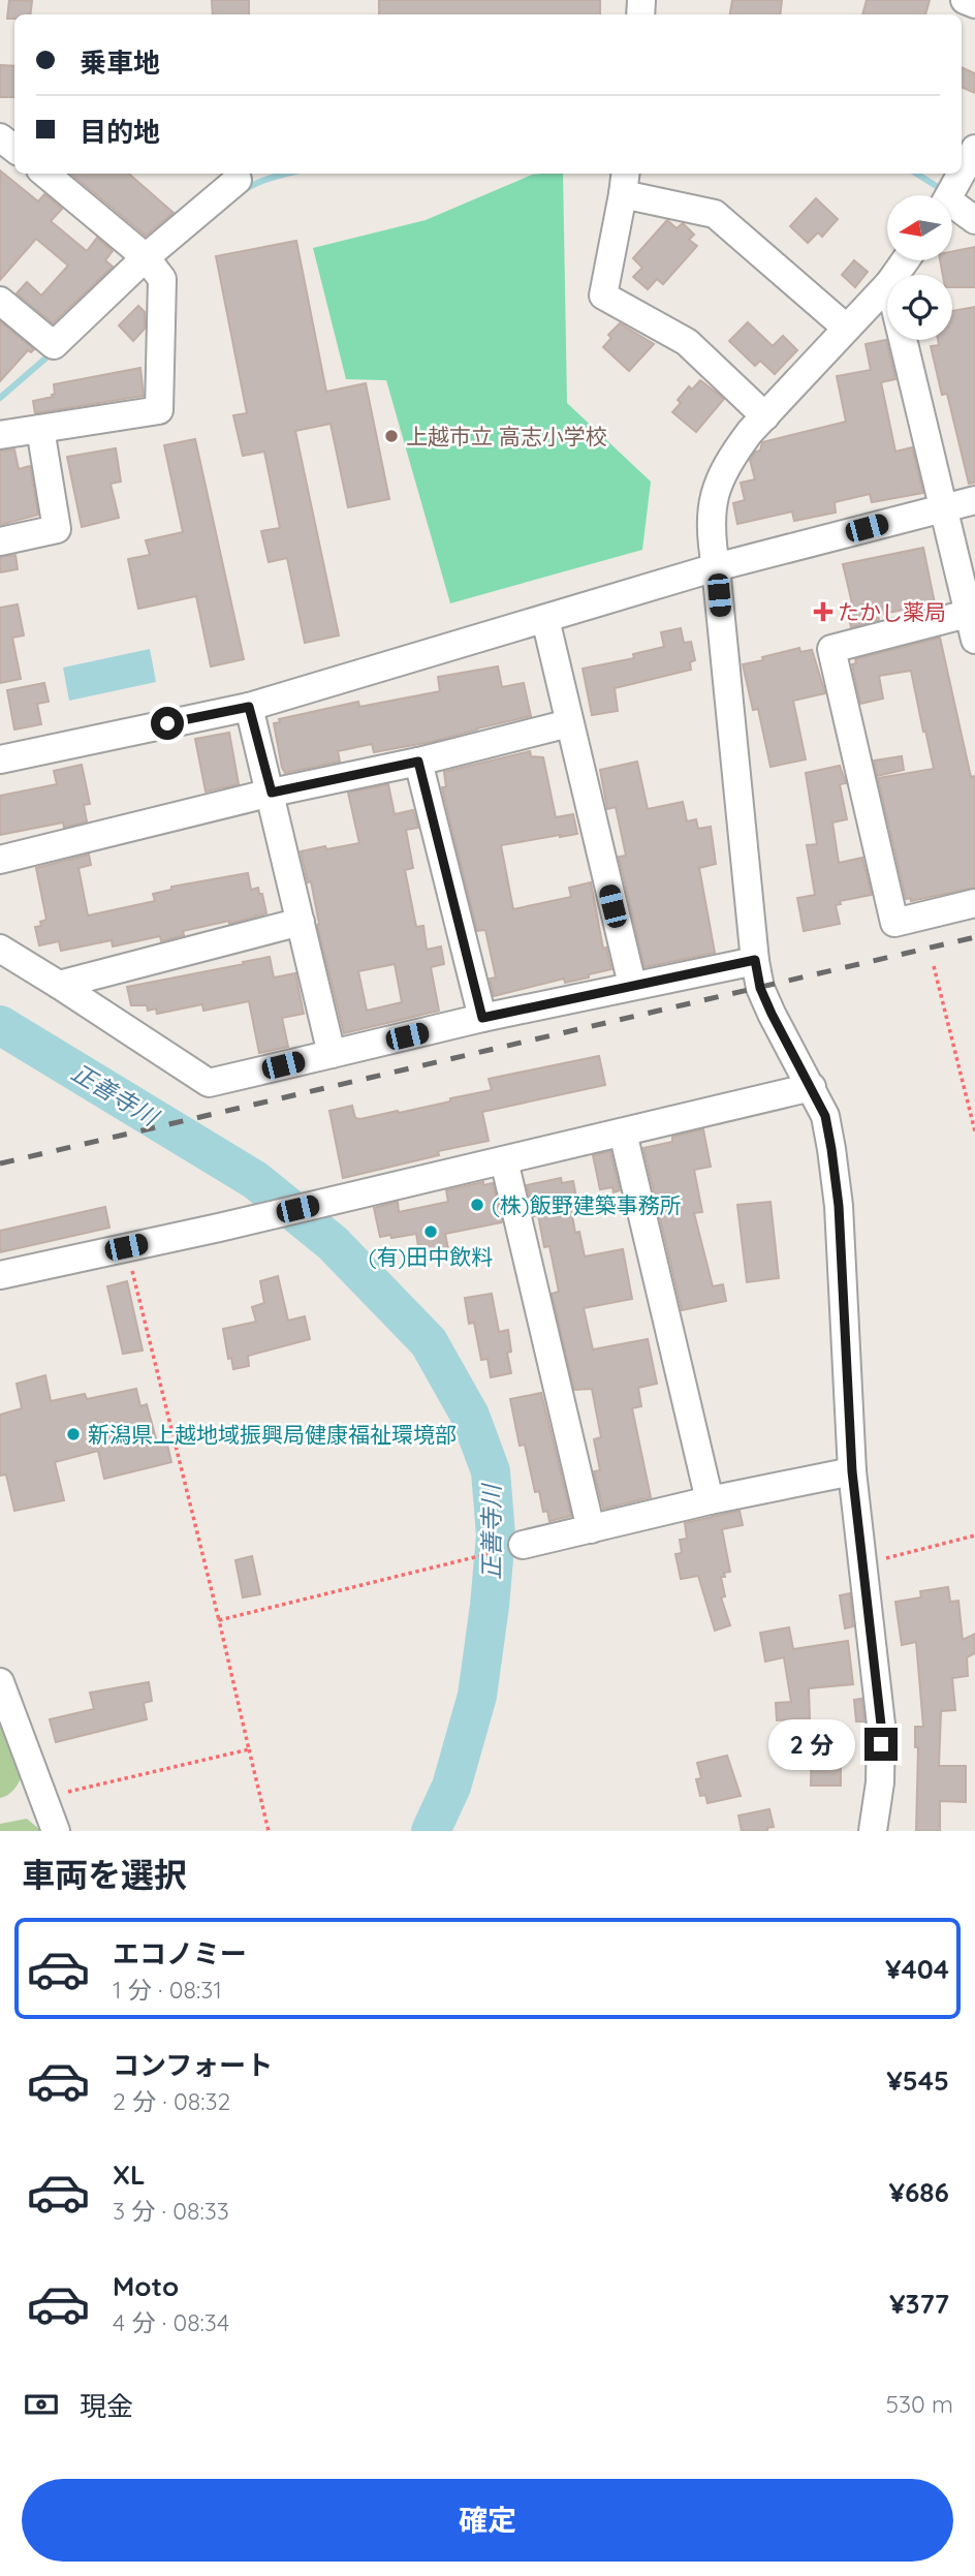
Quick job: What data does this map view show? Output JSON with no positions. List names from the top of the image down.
{
  "water": ["正善寺川"],
  "places": {
    "other": [
      "上越市立 高志小学校",
      "(株)飯野建築事務所",
      "(有)田中飲料",
      "新潟県上越地域振興局健康福祉環境部"
    ],
    "health": ["たかし薬局"]
  },
  "north": "left",
  "page": {
    "banner": ["乗車地", "目的地"],
    "bubble": "2 分",
    "heading": "車両を選択",
    "list": [
      {
        "name": "エコノミー",
        "note": "1 分 · 08:31",
        "value": "¥404"
      },
      {
        "name": "コンフォート",
        "note": "2 分 · 08:32",
        "value": "¥545"
      },
      {
        "name": "XL",
        "note": "3 分 · 08:33",
        "value": "¥686"
      },
      {
        "name": "Moto",
        "note": "4 分 · 08:34",
        "value": "¥377"
      }
    ],
    "pay": ["現金", "530 m"],
    "buttons": "確定"
  }
}
